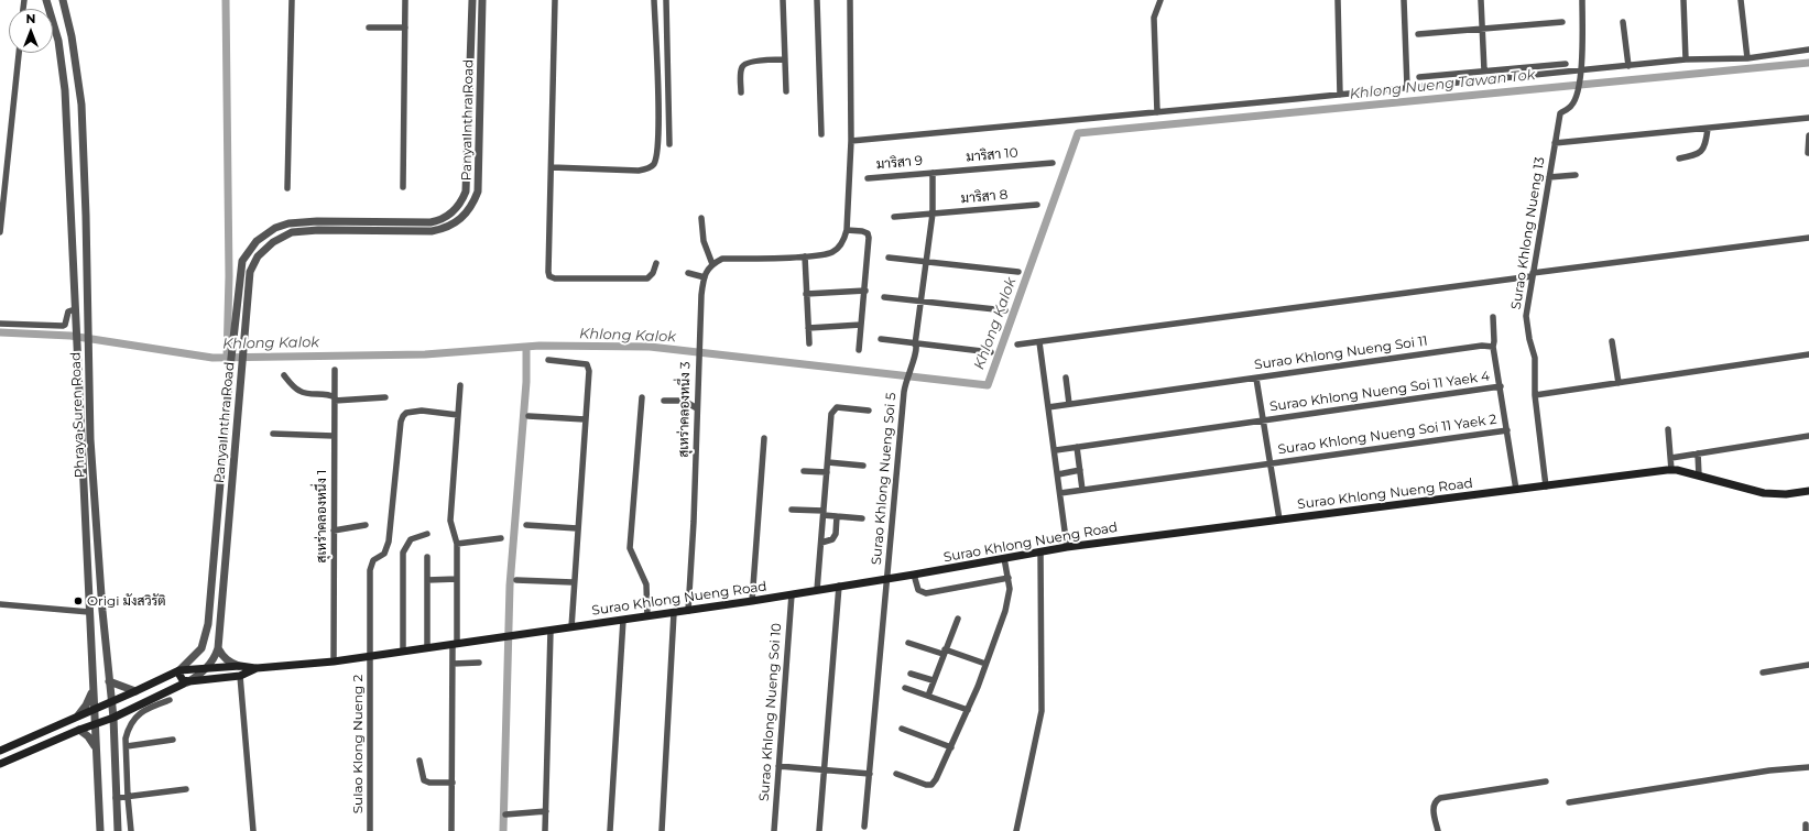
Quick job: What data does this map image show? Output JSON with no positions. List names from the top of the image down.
{
  "streets": {
    "main road": ["Panya Inthra Road", "Surao Khlong Nueng Road"],
    "street": [
      "มาริสา 10",
      "มาริสา 9",
      "มาริสา 8",
      "Surao Khlong Nueng 13",
      "Surao Khlong Nueng Soi 11",
      "Surao Khlong Nueng Soi 11 Yaek 4",
      "สุเหร่าคลองหนึ่ง 3",
      "Phraya Suren Road",
      "Surao Khlong Nueng Soi 11 Yaek 2",
      "Surao Khlong Nueng Soi 5",
      "สุเหร่าคลองหนึ่ง 1",
      "Surao Khlong Nueng Soi 10",
      "Sulao Klong Nueng 2"
    ]
  },
  "crossings": [
    ["Panya Inthra Road", "Phraya Suren Road"],
    ["Panya Inthra Road", "Surao Khlong Nueng Road"],
    ["มาริสา 10", "มาริสา 9"],
    ["มาริสา 10", "Surao Khlong Nueng Soi 5"],
    ["มาริสา 9", "Surao Khlong Nueng Soi 5"],
    ["มาริสา 8", "Surao Khlong Nueng Soi 5"],
    ["Surao Khlong Nueng 13", "Surao Khlong Nueng Road"],
    ["สุเหร่าคลองหนึ่ง 3", "Surao Khlong Nueng Road"],
    ["Surao Khlong Nueng Soi 5", "Surao Khlong Nueng Road"],
    ["Surao Khlong Nueng Road", "สุเหร่าคลองหนึ่ง 1"],
    ["Surao Khlong Nueng Road", "Surao Khlong Nueng Soi 10"],
    ["Surao Khlong Nueng Road", "Sulao Klong Nueng 2"]
  ],
  "water": ["Khlong Nueng Tawan Tok", "Khlong Kalok"],
  "places": ["Origi มังสวิรัติ"],
  "north": "top"
}
